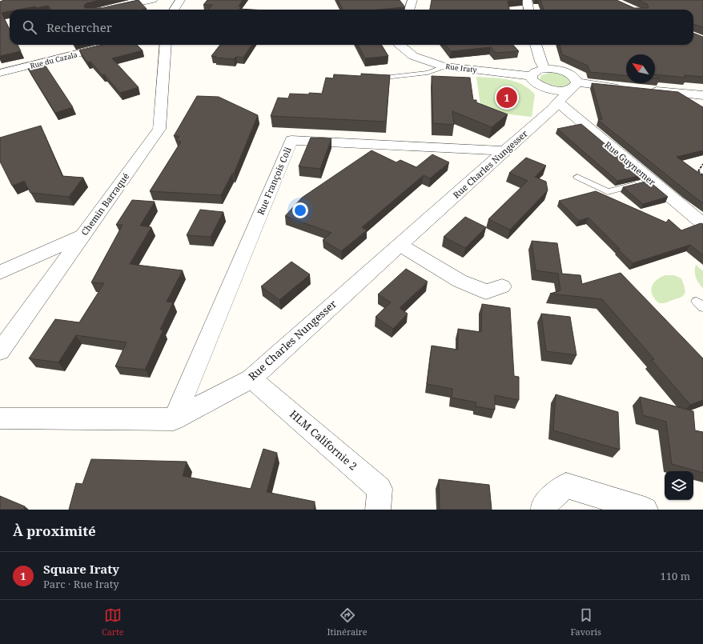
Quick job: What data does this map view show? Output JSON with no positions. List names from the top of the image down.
{
  "streets": {
    "street": [
      "Rue du Cazala",
      "Rue Iraty",
      "Rue Guynemer",
      "Rue Charles Nungesser",
      "Rue François Coli",
      "Chemin Barraqué",
      "HLM Californie 2"
    ]
  },
  "crossings": [
    ["Rue Guynemer", "Rue Charles Nungesser"],
    ["Rue Charles Nungesser", "Rue François Coli"],
    ["Rue Charles Nungesser", "HLM Californie 2"]
  ],
  "north": "top left",
  "page": {
    "search": "Rechercher",
    "pins": "1",
    "heading": "À proximité",
    "list": [
      {
        "mark": "1",
        "name": "Square Iraty",
        "note": "Parc · Rue Iraty",
        "value": "110 m"
      }
    ],
    "nav": ["Carte", "Itinéraire", "Favoris"]
  }
}
